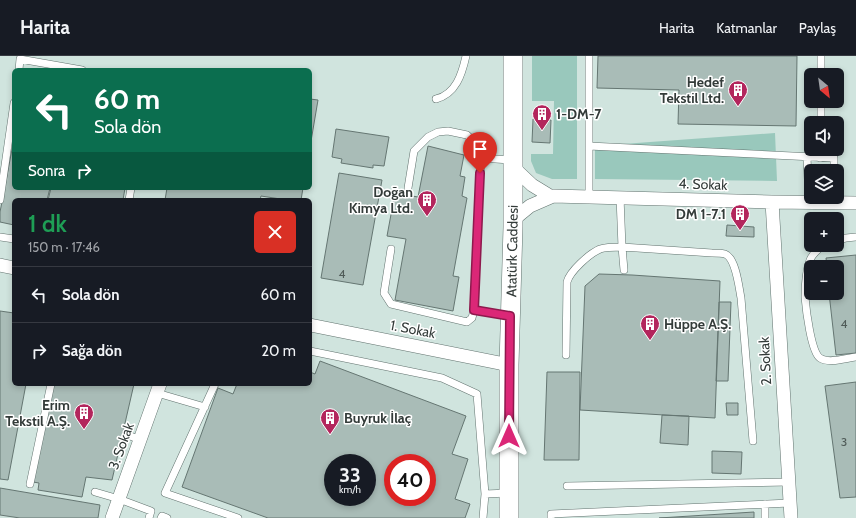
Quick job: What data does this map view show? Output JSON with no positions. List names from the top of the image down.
{
  "streets": {
    "street": [
      "4. Sokak",
      "Atatürk Caddesi",
      "1. Sokak",
      "2. Sokak",
      "3. Sokak"
    ]
  },
  "crossings": [
    ["4. Sokak", "2. Sokak"],
    ["Atatürk Caddesi", "1. Sokak"]
  ],
  "places": {
    "building": [
      "Hedef Tekstil Ltd.",
      "1-DM-7",
      "Doğan Kimya Ltd.",
      "DM 1-7.1",
      "Hüppe A.Ş.",
      "Erim Tekstil A.Ş.",
      "Buyruk İlaç"
    ]
  },
  "house_numbers": ["4", "4", "3"],
  "north": "bottom right",
  "page": {
    "header": "Harita",
    "nav": ["Harita", "Katmanlar", "Paylaş"],
    "map_buttons": ["+", "−"],
    "turn": ["60 m", "Sola dön"],
    "then": "Sonra",
    "heading": ["1 dk", "150 m · 17:46"],
    "list": [
      {
        "name": "Sola dön",
        "value": "60 m"
      },
      {
        "name": "Sağa dön",
        "value": "20 m"
      }
    ],
    "speed": "33 km/h",
    "limit": "40"
  }
}
